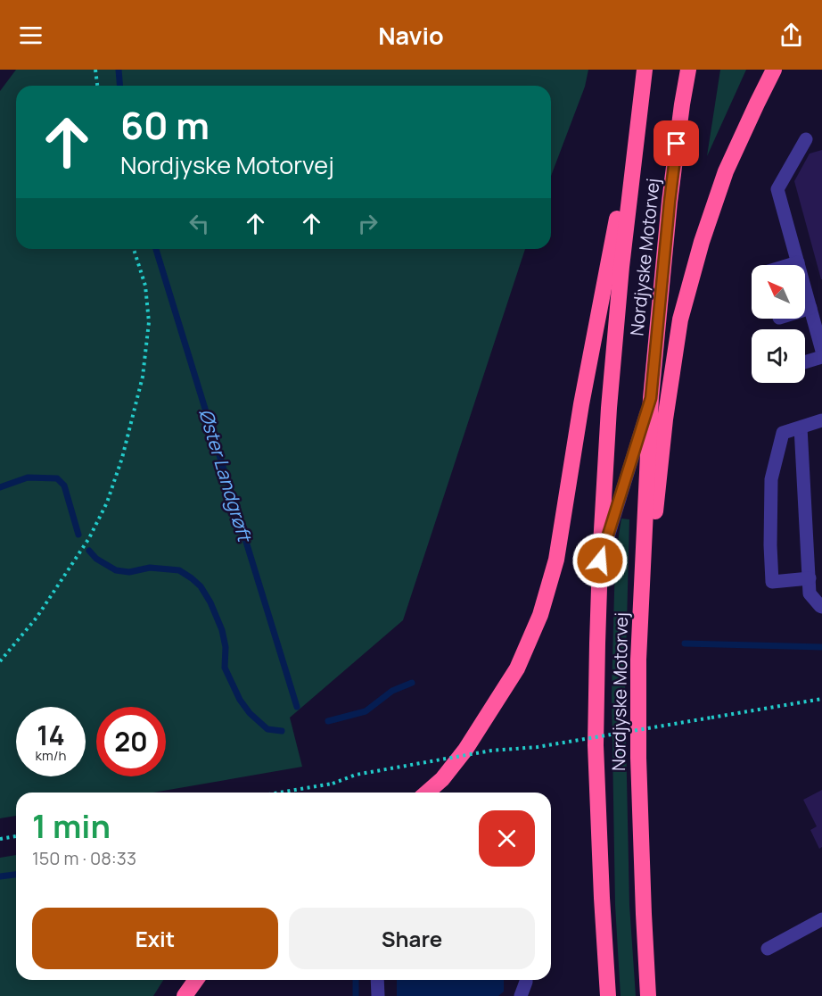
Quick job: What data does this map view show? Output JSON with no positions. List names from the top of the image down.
{
  "streets": {
    "highway": ["Nordjyske Motorvej"]
  },
  "water": ["Øster Landgrøft"],
  "north": "top left",
  "page": {
    "header": "Navio",
    "turn": ["60 m", "Nordjyske Motorvej"],
    "speed": "14 km/h",
    "limit": "20",
    "heading": ["1 min", "150 m · 08:33"],
    "buttons": ["Exit", "Share"]
  }
}
